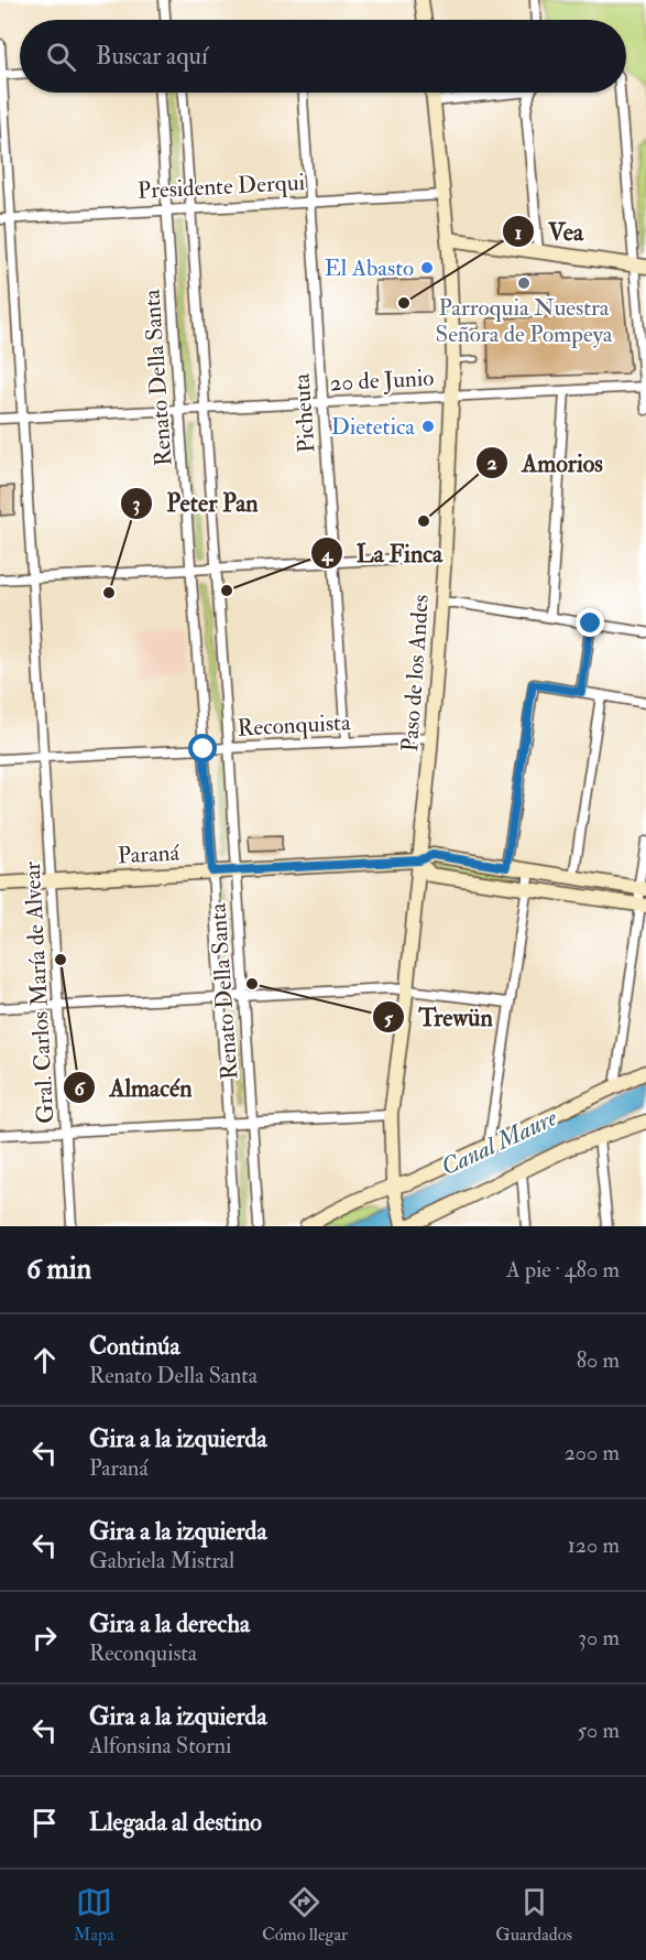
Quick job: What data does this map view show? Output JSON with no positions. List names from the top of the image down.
{
  "streets": {
    "street": [
      "Presidente Derqui",
      "Renato Della Santa",
      "20 de Junio",
      "Picheuta",
      "Paso de los Andes",
      "Reconquista",
      "Paraná",
      "Gral. Carlos María de Alvear"
    ]
  },
  "crossings": [
    ["Presidente Derqui", "Renato Della Santa"],
    ["Presidente Derqui", "Picheuta"],
    ["Presidente Derqui", "Paso de los Andes"],
    ["Presidente Derqui", "Gral. Carlos María de Alvear"],
    ["Renato Della Santa", "20 de Junio"],
    ["Renato Della Santa", "Reconquista"],
    ["Renato Della Santa", "Paraná"],
    ["20 de Junio", "Picheuta"],
    ["20 de Junio", "Paso de los Andes"],
    ["20 de Junio", "Gral. Carlos María de Alvear"],
    ["Picheuta", "Reconquista"],
    ["Paso de los Andes", "Reconquista"],
    ["Paso de los Andes", "Paraná"],
    ["Reconquista", "Gral. Carlos María de Alvear"],
    ["Paraná", "Gral. Carlos María de Alvear"]
  ],
  "water": ["Canal Maure"],
  "places": [
    "El Abasto",
    "Parroquia Nuestra Señora de Pompeya",
    "Vea",
    "Dietetica",
    "Amorios",
    "La Finca",
    "Peter Pan",
    "Almacén",
    "Trewün"
  ],
  "page": {
    "search": "Buscar aquí",
    "heading": ["6 min", "A pie · 480 m"],
    "list": [
      ["Continúa", "Renato Della Santa", "80 m"],
      ["Gira a la izquierda", "Paraná", "200 m"],
      ["Gira a la izquierda", "Gabriela Mistral", "120 m"],
      ["Gira a la derecha", "Reconquista", "30 m"],
      ["Gira a la izquierda", "Alfonsina Storni", "50 m"],
      "Llegada al destino"
    ],
    "nav": ["Mapa", "Cómo llegar", "Guardados"]
  }
}
